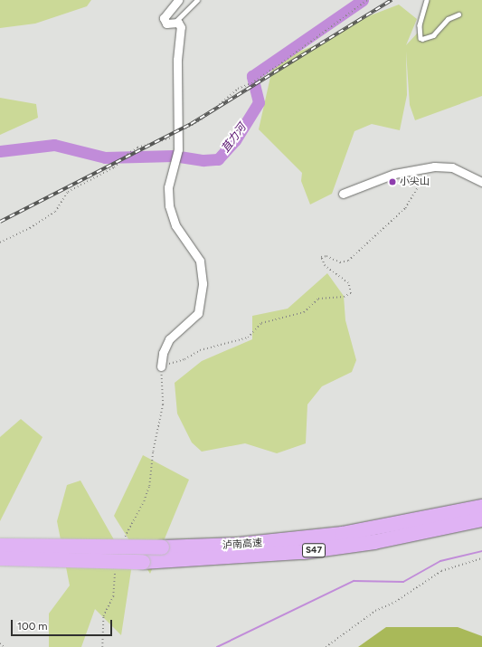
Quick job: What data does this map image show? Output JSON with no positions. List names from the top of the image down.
{
  "streets": {
    "highway": ["泸南高速", "S47"]
  },
  "water": ["苴力河"],
  "places": ["小尖山"],
  "scale_bar": "100 m"
}
